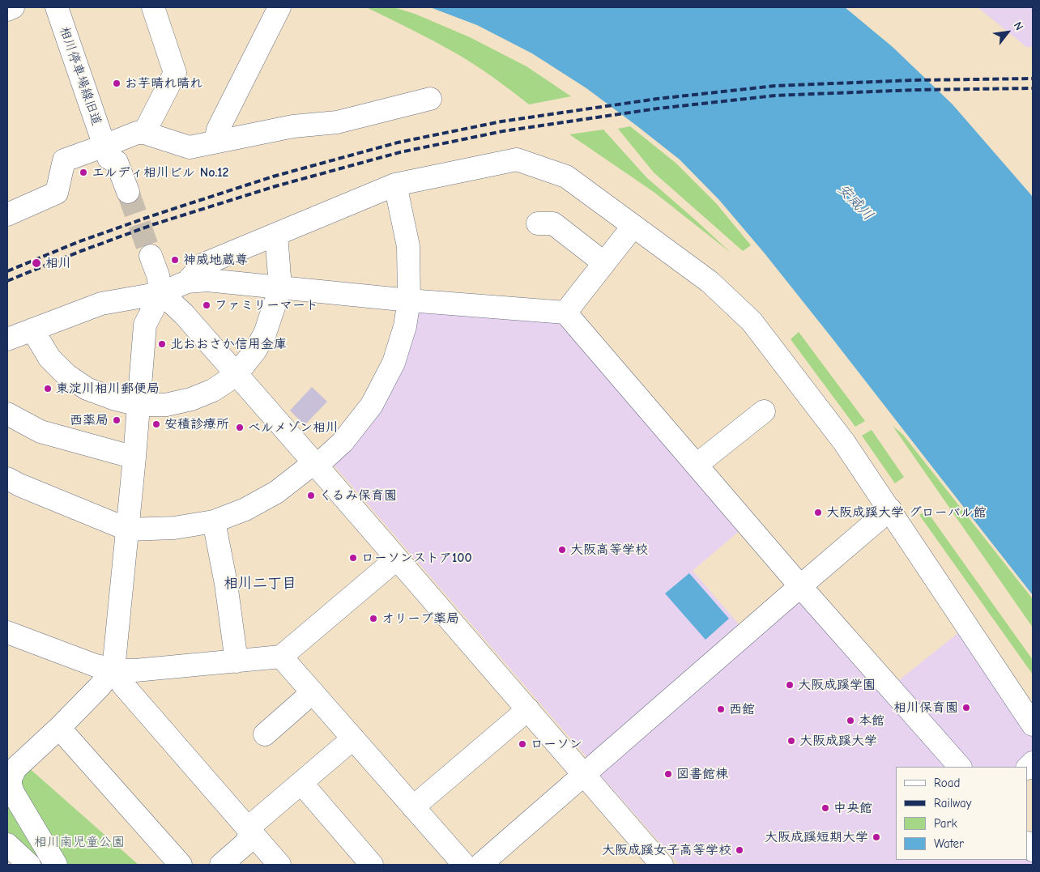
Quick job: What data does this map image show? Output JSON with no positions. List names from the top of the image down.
{
  "streets": {
    "street": ["相川停車場線旧道"]
  },
  "districts": ["相川二丁目"],
  "water": ["安威川"],
  "parks": ["相川南児童公園"],
  "places": [
    "お芋晴れ晴れ",
    "エルディ相川ビル No.12",
    "神威地蔵尊",
    "相川",
    "ファミリーマート",
    "北おおさか信用金庫",
    "東淀川相川郵便局",
    "西薬局",
    "安積診療所",
    "ベルメゾン相川",
    "くるみ保育園",
    "大阪成蹊大学 グローバル館",
    "大阪高等学校",
    "ローソンストア100",
    "オリーブ薬局",
    "大阪成蹊学園",
    "相川保育園",
    "西館",
    "本館",
    "大阪成蹊大学",
    "ローソン",
    "図書館棟",
    "中央館",
    "大阪成蹊短期大学",
    "大阪成蹊女子高等学校"
  ],
  "legend": [
    "Road",
    "Railway",
    "Park",
    "Water"
  ],
  "north": "top right"
}
